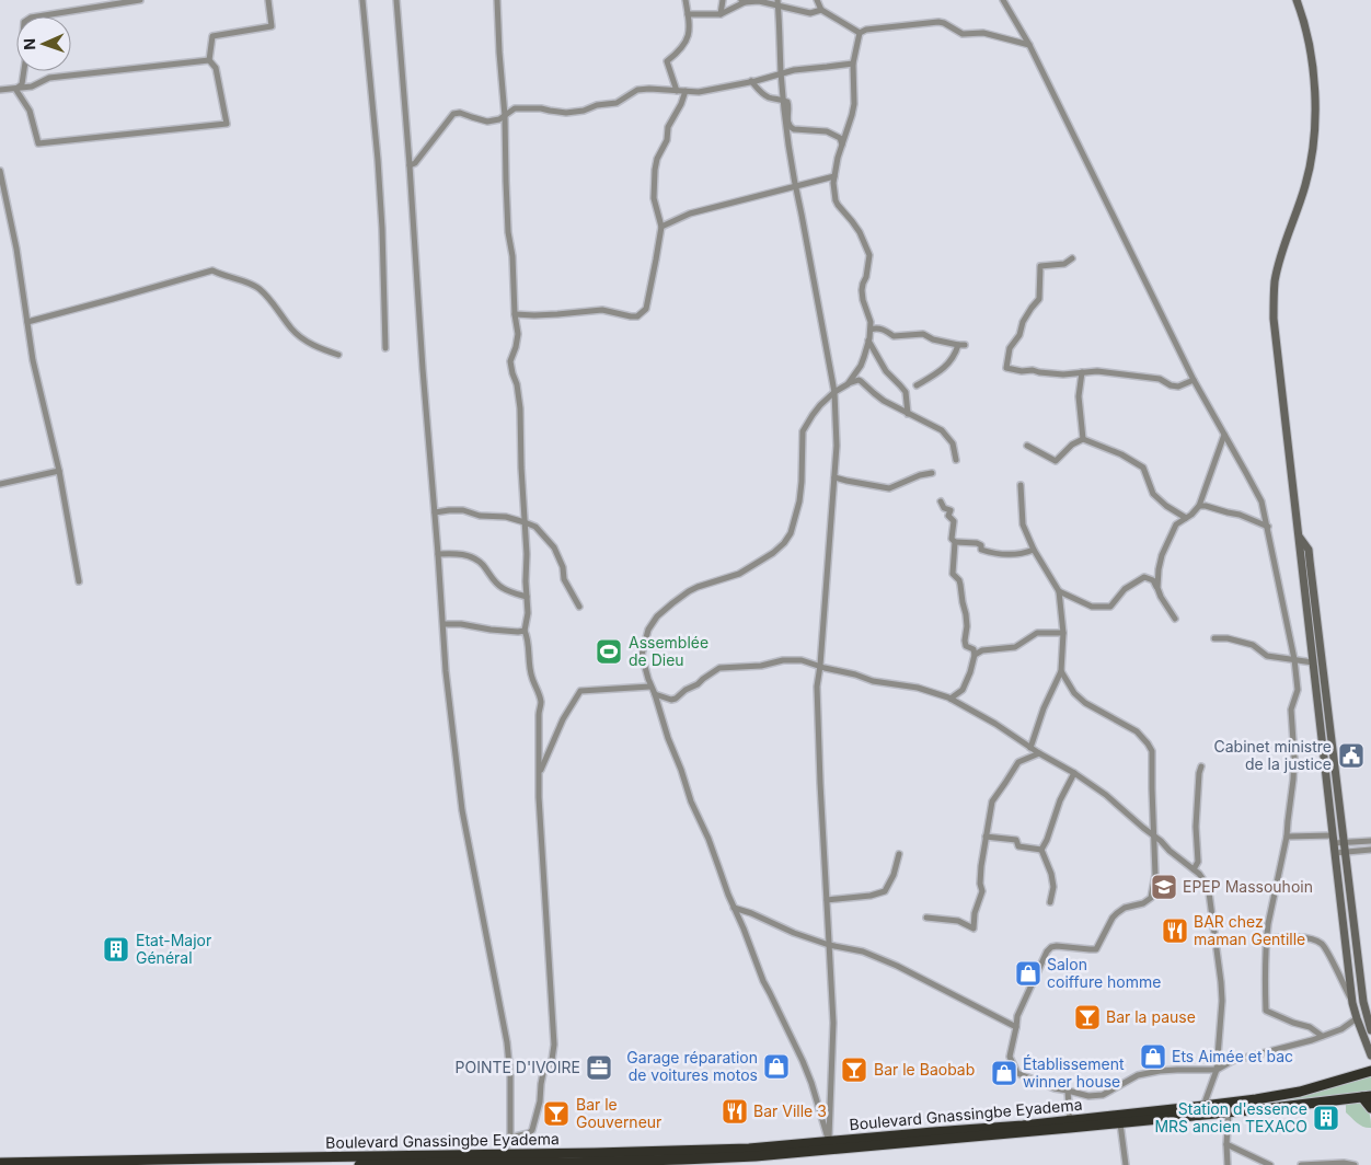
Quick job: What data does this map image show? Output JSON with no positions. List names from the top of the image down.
{
  "streets": {
    "highway": ["Boulevard Gnassingbe Eyadema"]
  },
  "places": {
    "sports": ["Assemblée de Dieu"],
    "public building": ["Cabinet ministre de la justice"],
    "school or university": ["EPEP Massouhoin"],
    "restaurant": ["BAR chez maman Gentille", "Bar Ville 3"],
    "building": ["Etat-Major Général", "Station d'essence MRS ancien TEXACO"],
    "shop": [
      "Salon coiffure homme",
      "Ets Aimée et bac",
      "Garage réparation de voitures motos",
      "Établissement winner house"
    ],
    "bar": ["Bar la pause", "Bar le Baobab", "Bar le Gouverneur"],
    "office": ["POINTE D'IVOIRE"]
  },
  "north": "left"
}
